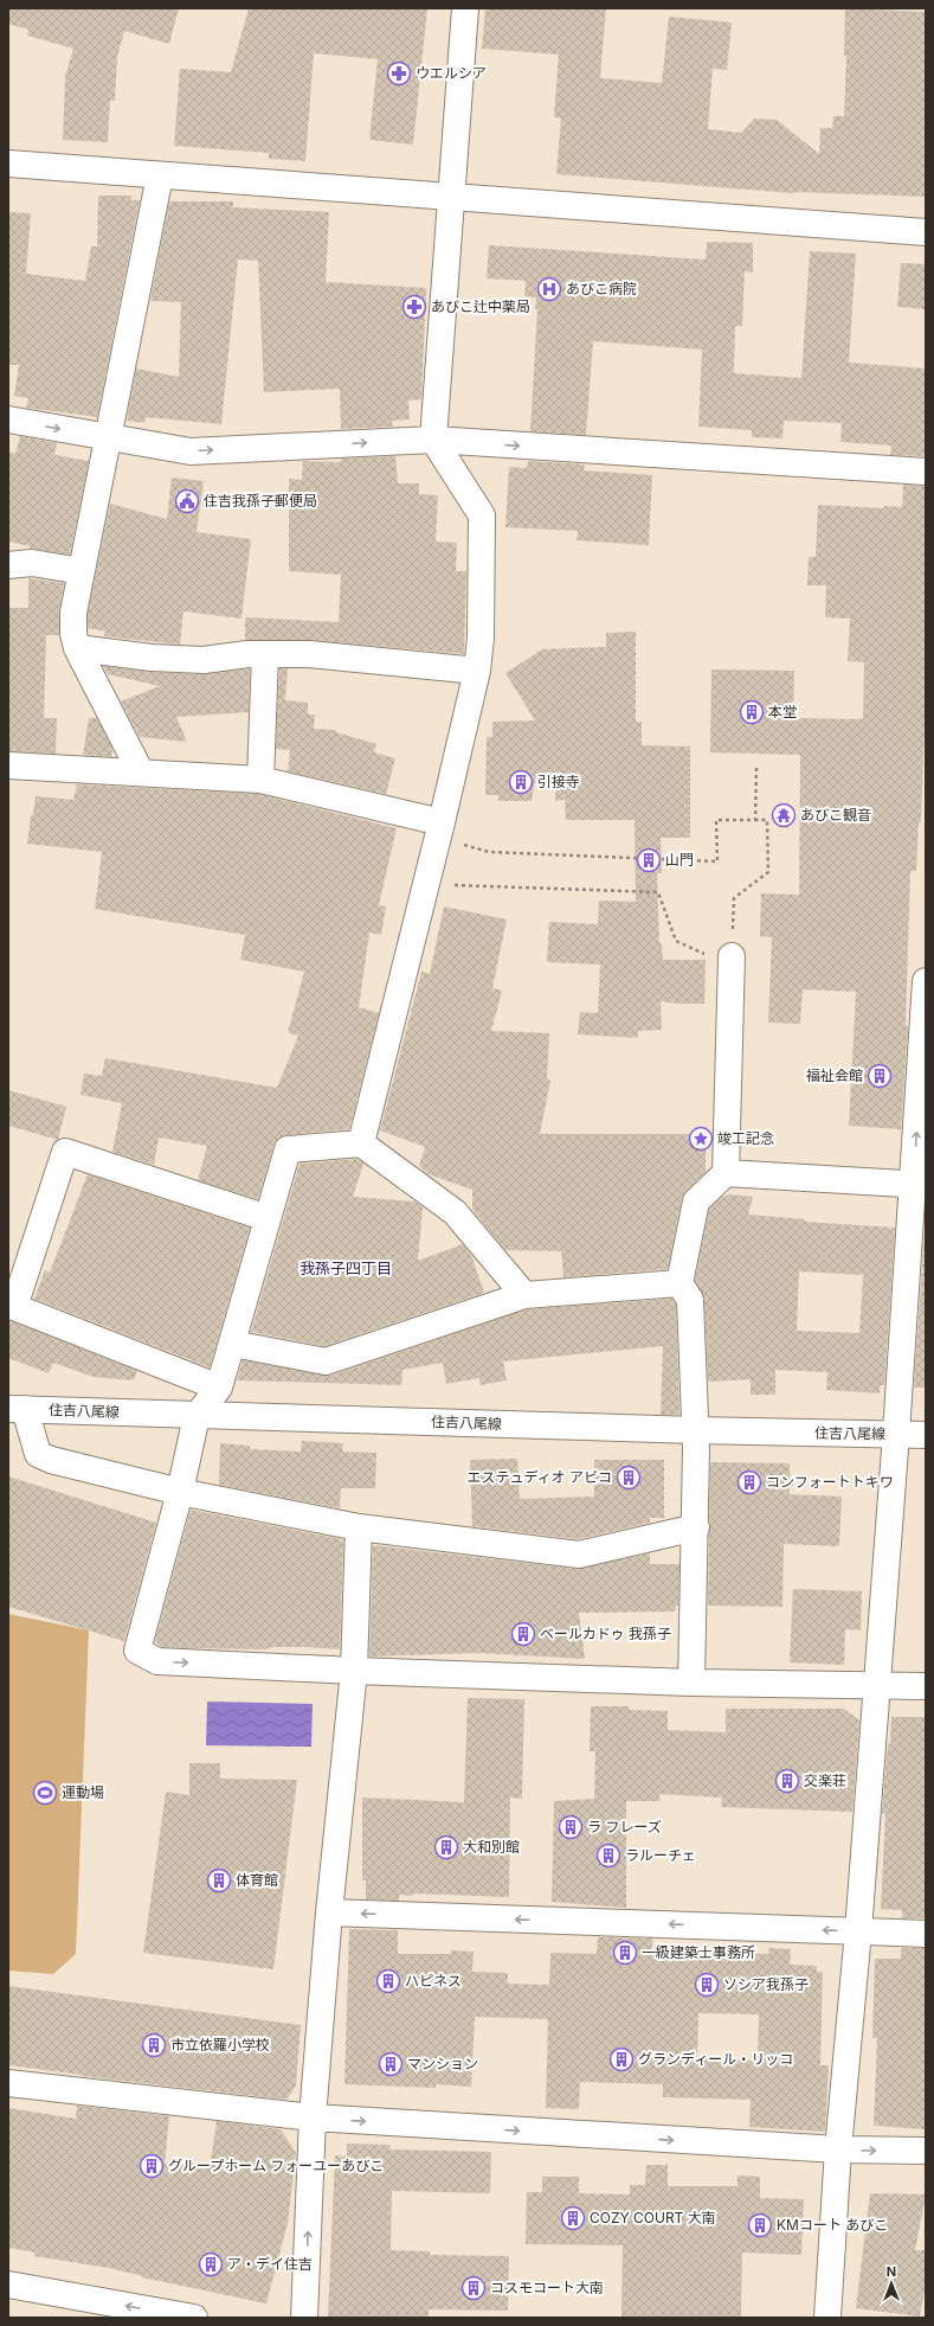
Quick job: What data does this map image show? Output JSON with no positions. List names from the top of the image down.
{
  "streets": {
    "street": ["住吉八尾線"]
  },
  "districts": ["我孫子四丁目"],
  "places": {
    "pharmacy": ["ウエルシア", "あびこ辻中薬局"],
    "hospital": ["あびこ病院"],
    "public building": ["住吉我孫子郵便局"],
    "building": [
      "本堂",
      "引接寺",
      "山門",
      "福祉会館",
      "エステュディオ アビコ",
      "コンフォートトキワ",
      "ベールカドゥ 我孫子",
      "交楽荘",
      "ラ フレーズ",
      "大和別館",
      "ラルーチェ",
      "体育館",
      "一級建築士事務所",
      "ハピネス",
      "ソシア我孫子",
      "市立依羅小学校",
      "グランディール・リッコ",
      "マンション",
      "グループホーム フォーユーあびこ",
      "COZY COURT 大南",
      "KMコート あびこ",
      "ア・デイ住吉",
      "コスモコート大南"
    ],
    "temple": ["あびこ観音"],
    "place": ["竣工記念"],
    "sports": ["運動場"]
  },
  "north": "top"
}
